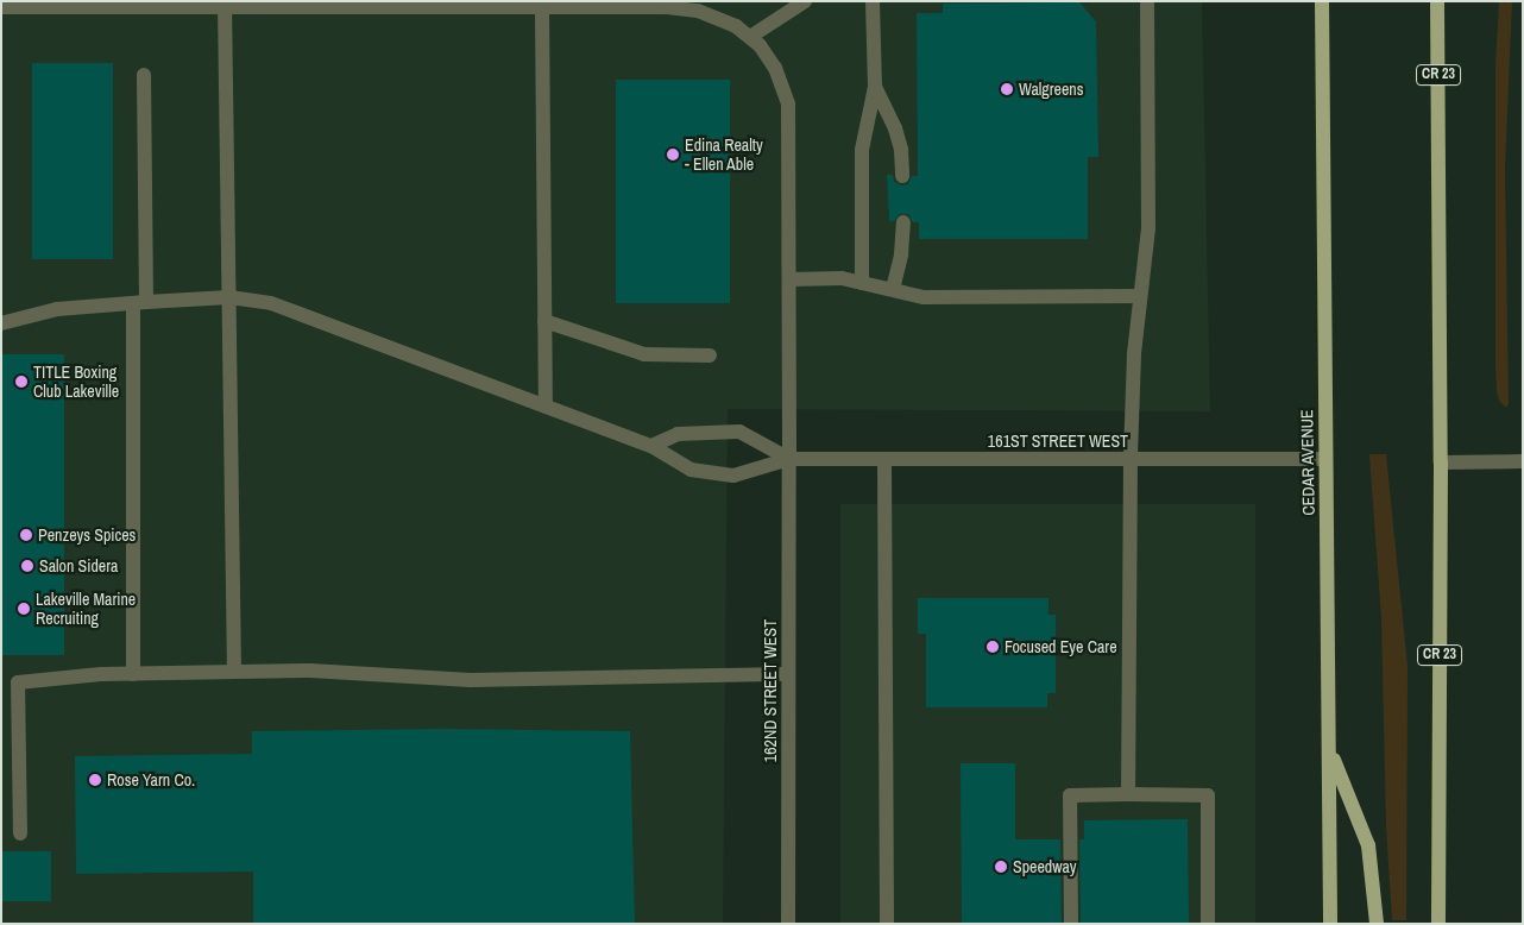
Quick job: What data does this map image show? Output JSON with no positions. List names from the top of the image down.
{
  "streets": {
    "main road": ["CR 23", "CEDAR AVENUE"],
    "street": ["161ST STREET WEST", "162ND STREET WEST"]
  },
  "crossings": [
    ["161ST STREET WEST", "CEDAR AVENUE"],
    ["161ST STREET WEST", "162ND STREET WEST"]
  ],
  "places": [
    "Walgreens",
    "Edina Realty - Ellen Able",
    "TITLE Boxing Club Lakeville",
    "Penzeys Spices",
    "Salon Sidera",
    "Lakeville Marine Recruiting",
    "Focused Eye Care",
    "Rose Yarn Co.",
    "Speedway"
  ]
}
